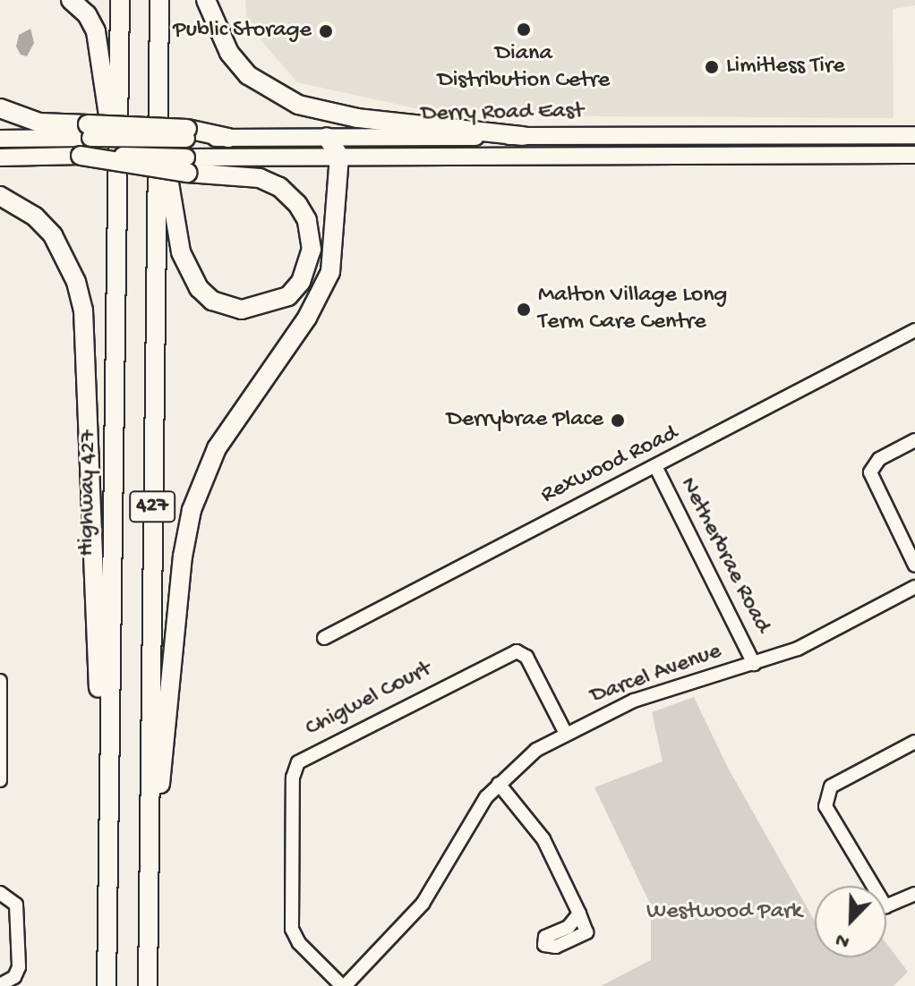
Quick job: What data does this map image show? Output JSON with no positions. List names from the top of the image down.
{
  "streets": {
    "highway": ["Highway 427", "427"],
    "main road": ["Derry Road East"],
    "street": [
      "Rexwood Road",
      "Netherbrae Road",
      "Darcel Avenue",
      "Chigwel Court"
    ]
  },
  "crossings": [
    ["Rexwood Road", "Netherbrae Road"],
    ["Netherbrae Road", "Darcel Avenue"],
    ["Darcel Avenue", "Chigwel Court"]
  ],
  "parks": ["Westwood Park"],
  "places": [
    "Diana Distribution Cetre",
    "Public Storage",
    "Limitless Tire",
    "Malton Village Long Term Care Centre",
    "Derrybrae Place"
  ],
  "north": "bottom left"
}
